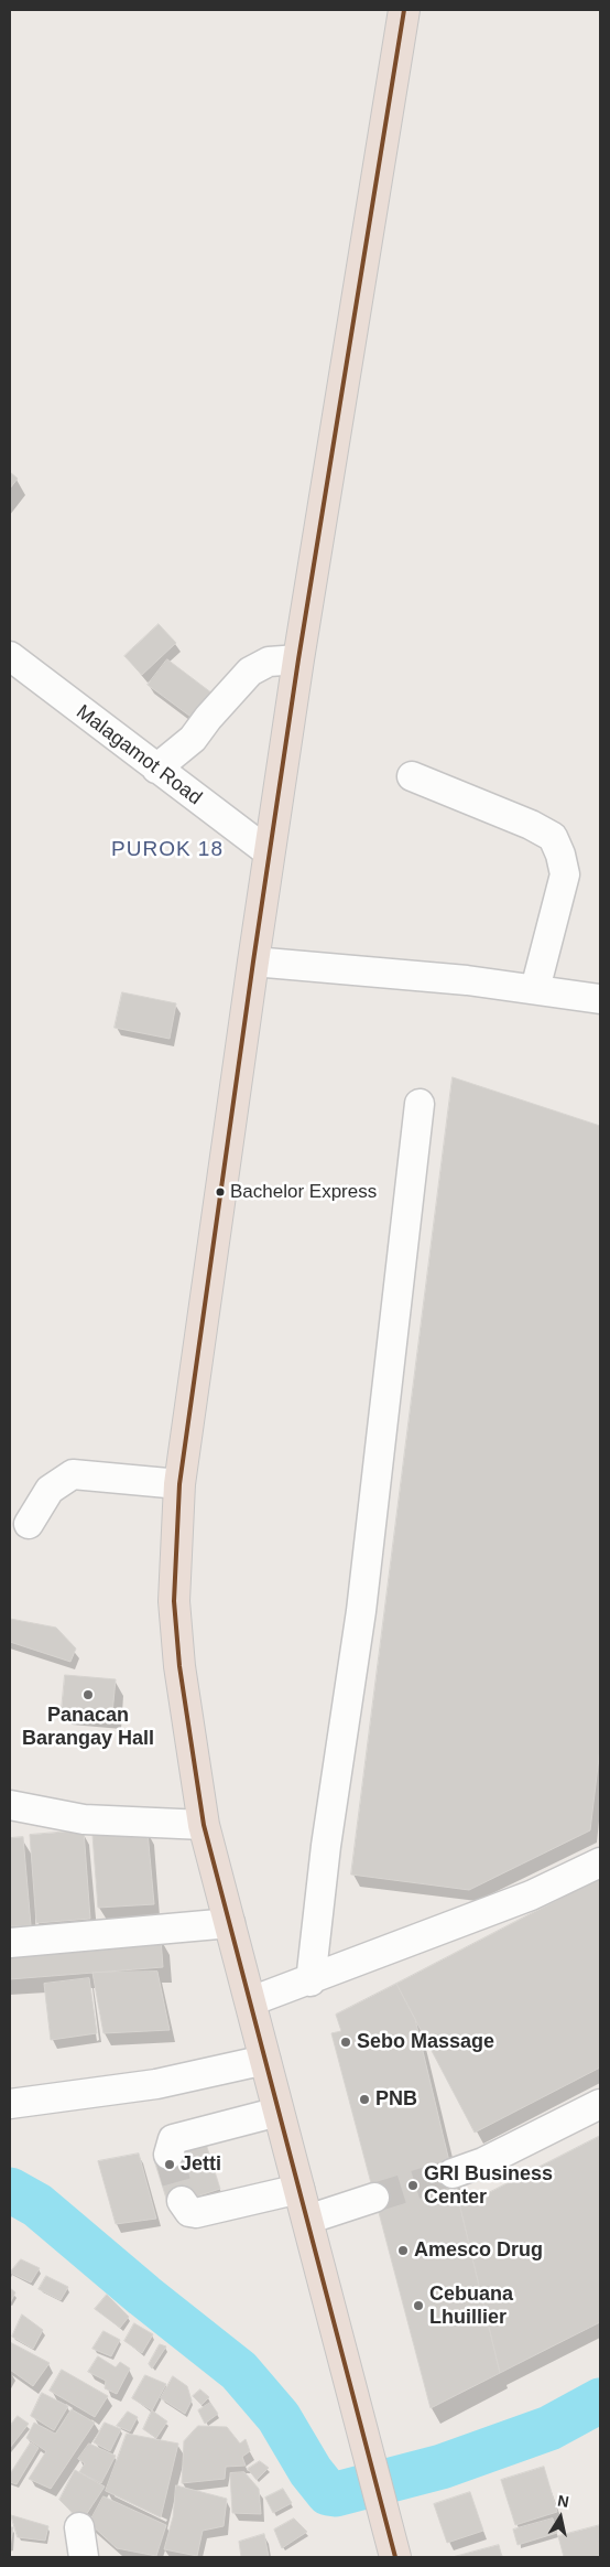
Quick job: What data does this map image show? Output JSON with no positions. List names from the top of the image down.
{
  "streets": {
    "street": ["Malagamot Road"]
  },
  "districts": ["PUROK 18"],
  "places": [
    "Bachelor Express",
    "Panacan Barangay Hall",
    "Sebo Massage",
    "PNB",
    "Jetti",
    "GRI Business Center",
    "Amesco Drug",
    "Cebuana Lhuillier"
  ],
  "north": "top"
}
